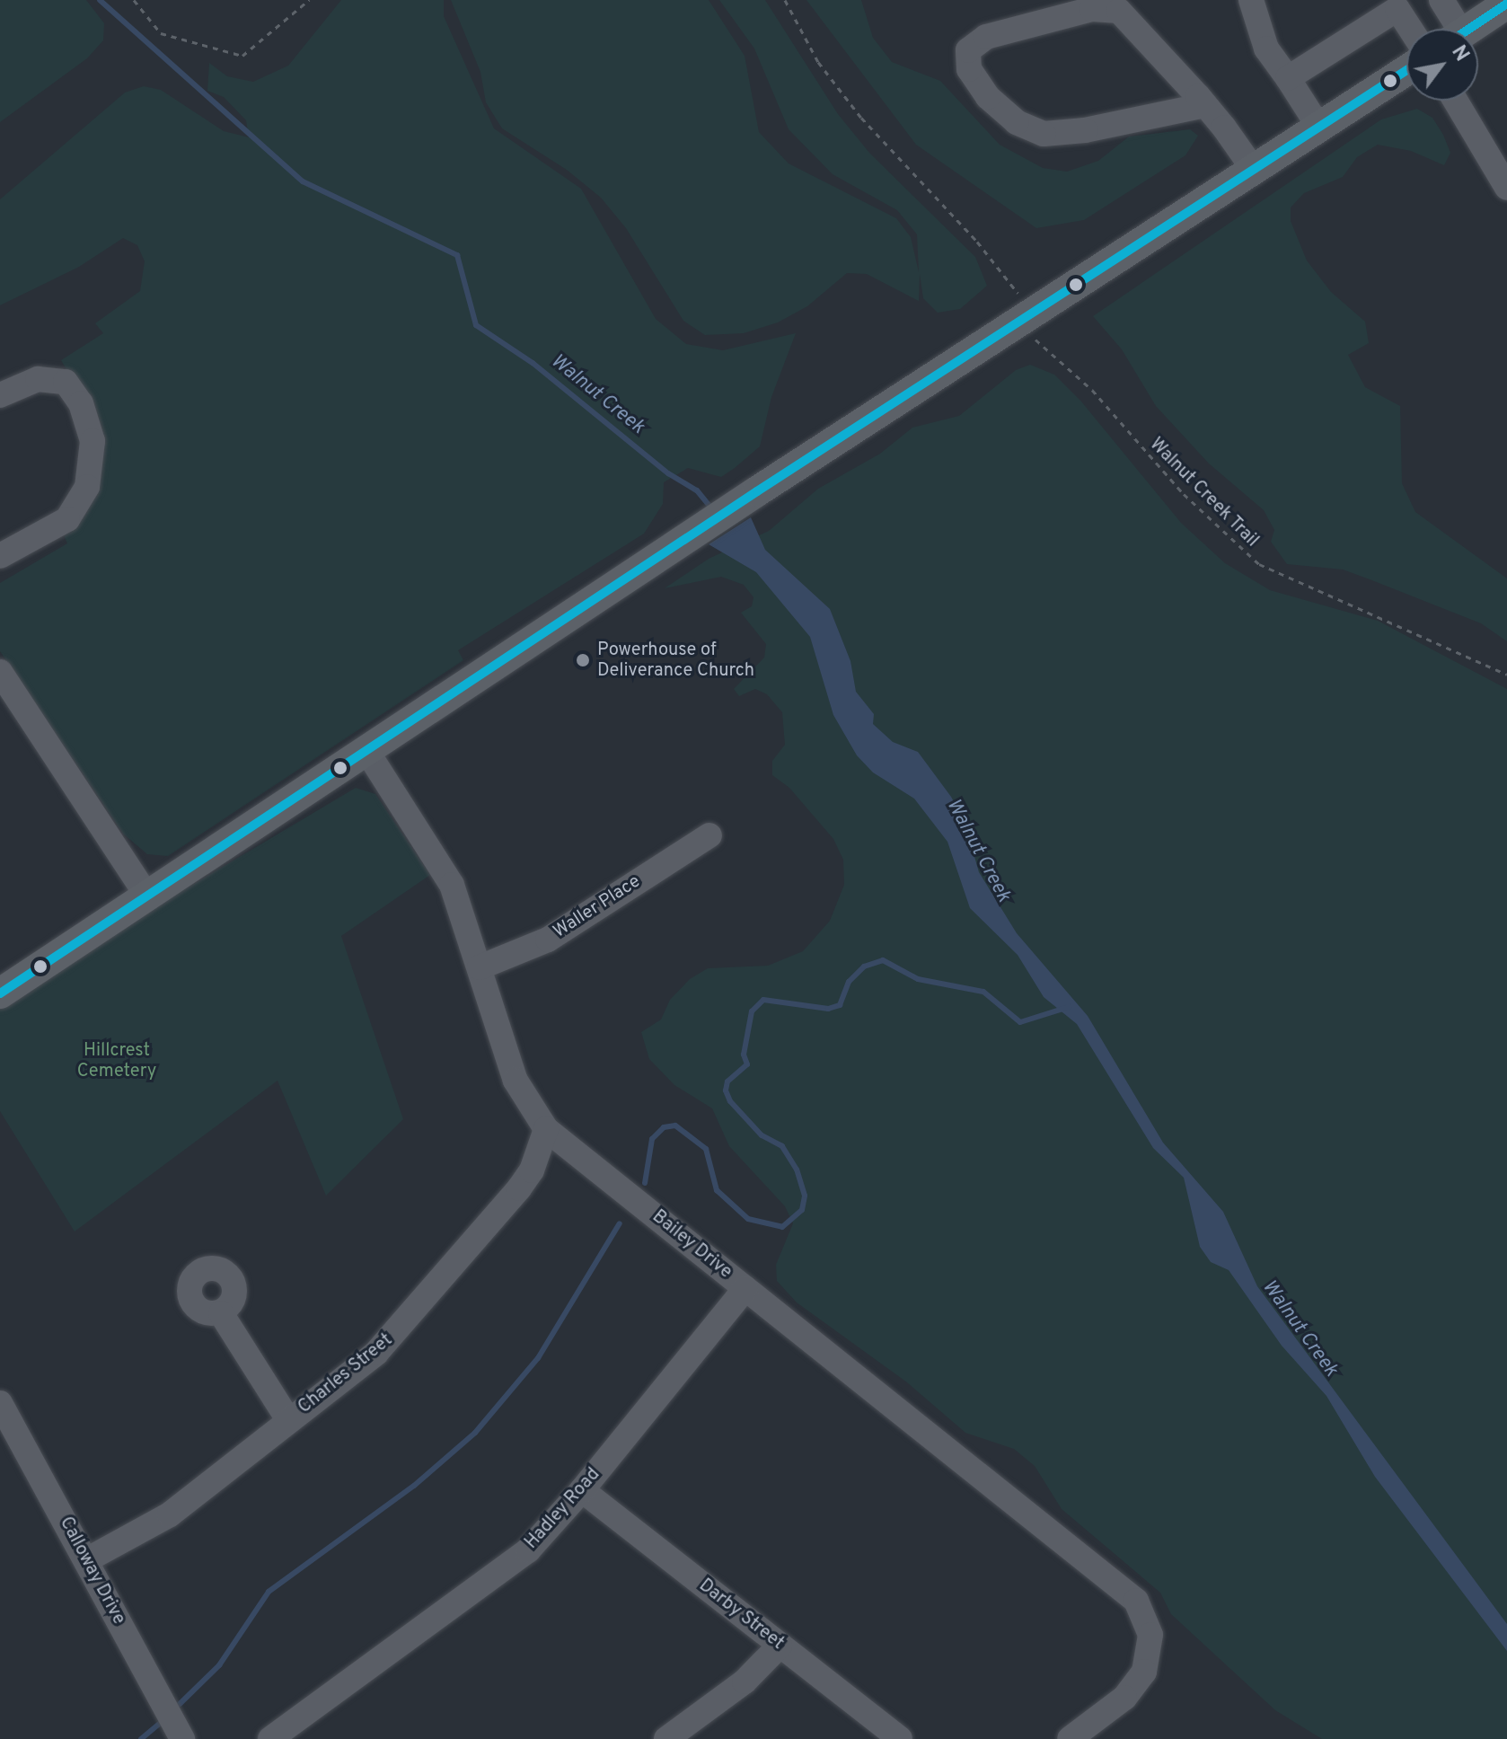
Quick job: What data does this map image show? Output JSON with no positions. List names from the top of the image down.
{
  "streets": {
    "street": [
      "Waller Place",
      "Bailey Drive",
      "Charles Street",
      "Hadley Road",
      "Calloway Drive",
      "Darby Street"
    ],
    "path": ["Walnut Creek Trail"]
  },
  "crossings": [
    ["Waller Place", "Bailey Drive"],
    ["Bailey Drive", "Charles Street"],
    ["Bailey Drive", "Hadley Road"],
    ["Charles Street", "Calloway Drive"],
    ["Hadley Road", "Darby Street"]
  ],
  "water": ["Walnut Creek"],
  "parks": ["Hillcrest Cemetery"],
  "places": ["Powerhouse of Deliverance Church"],
  "north": "top right"
}
